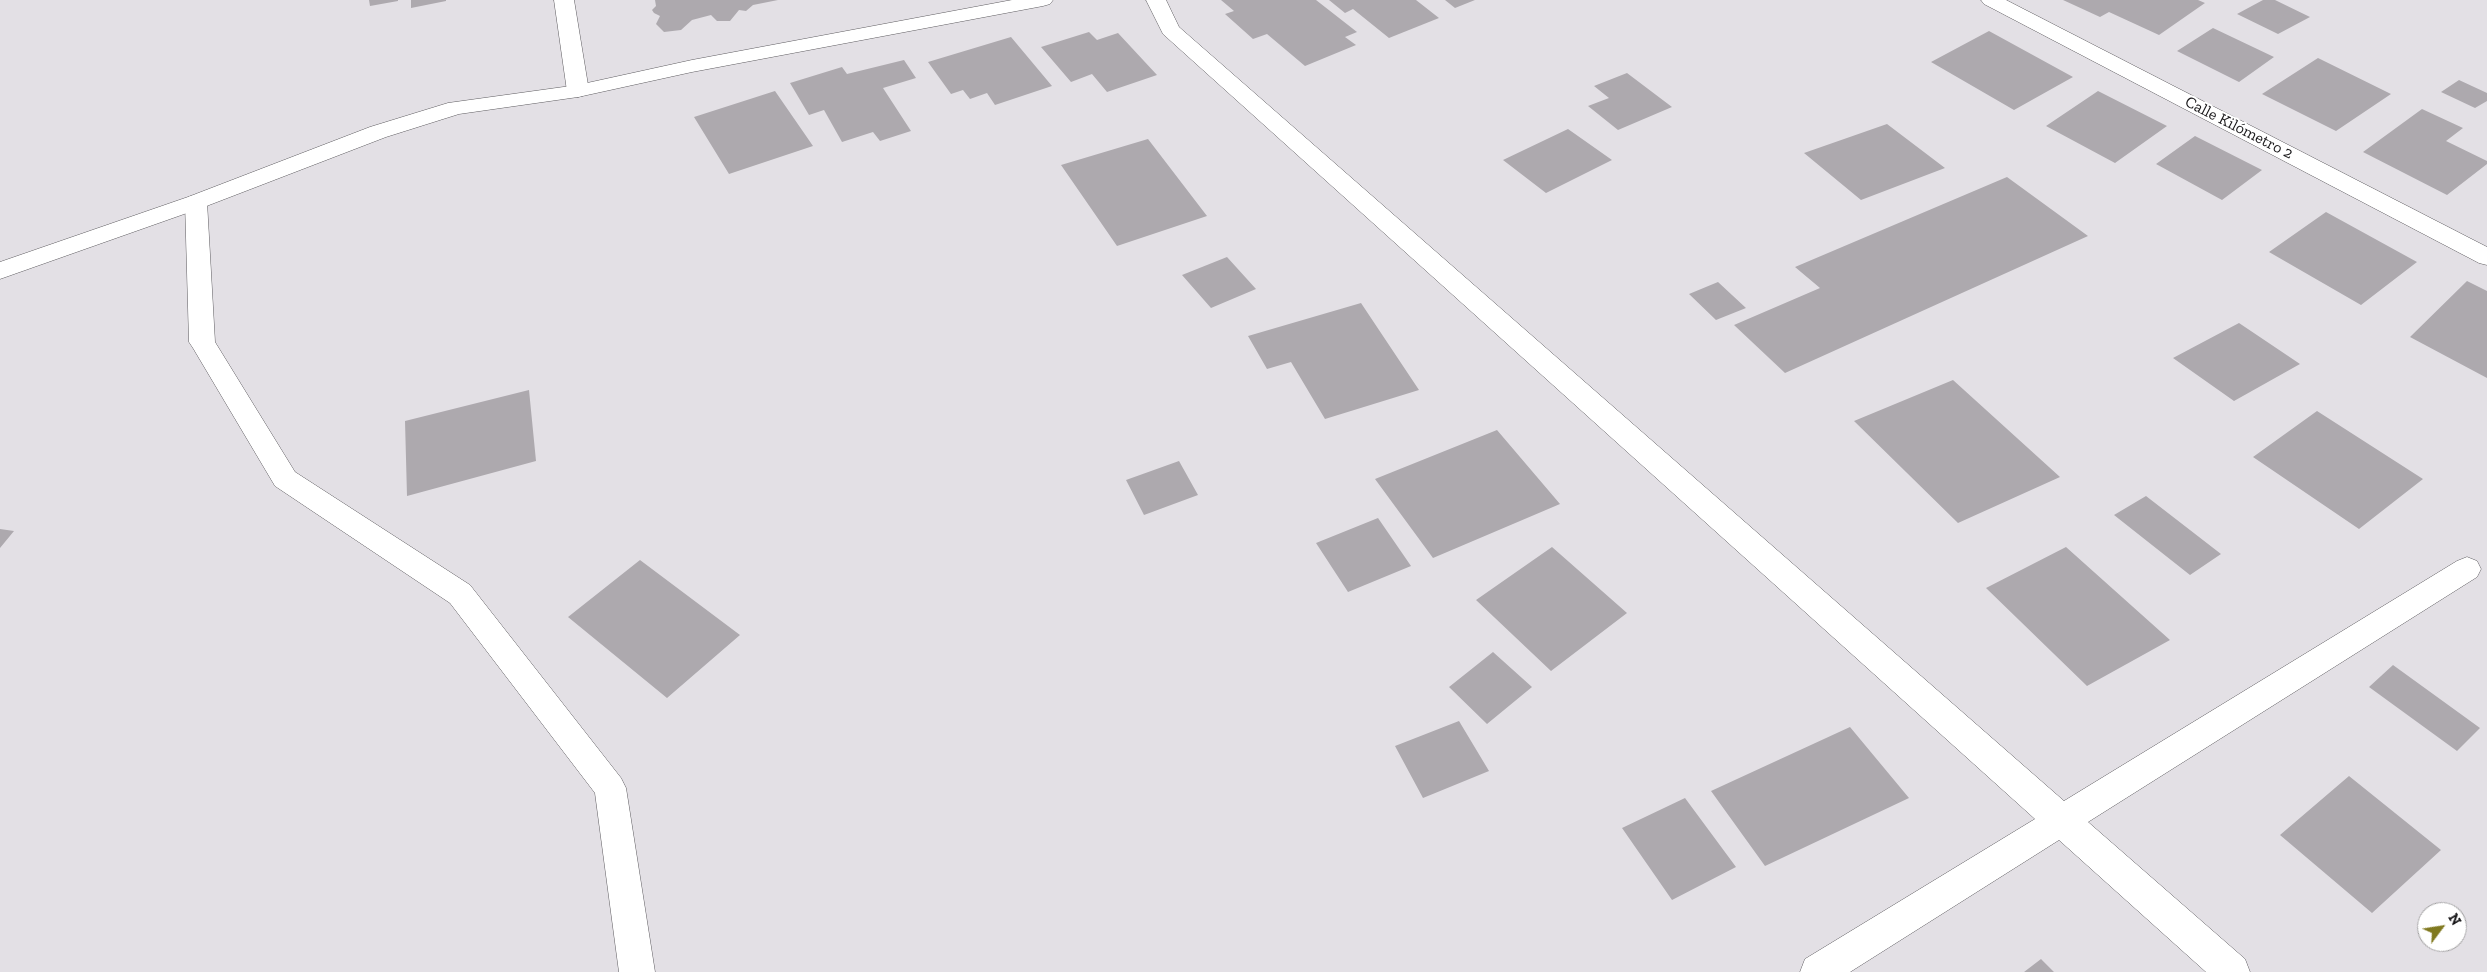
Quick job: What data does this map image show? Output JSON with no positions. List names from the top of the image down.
{
  "streets": {
    "street": ["Calle Kilómetro 2"]
  },
  "north": "top right"
}
